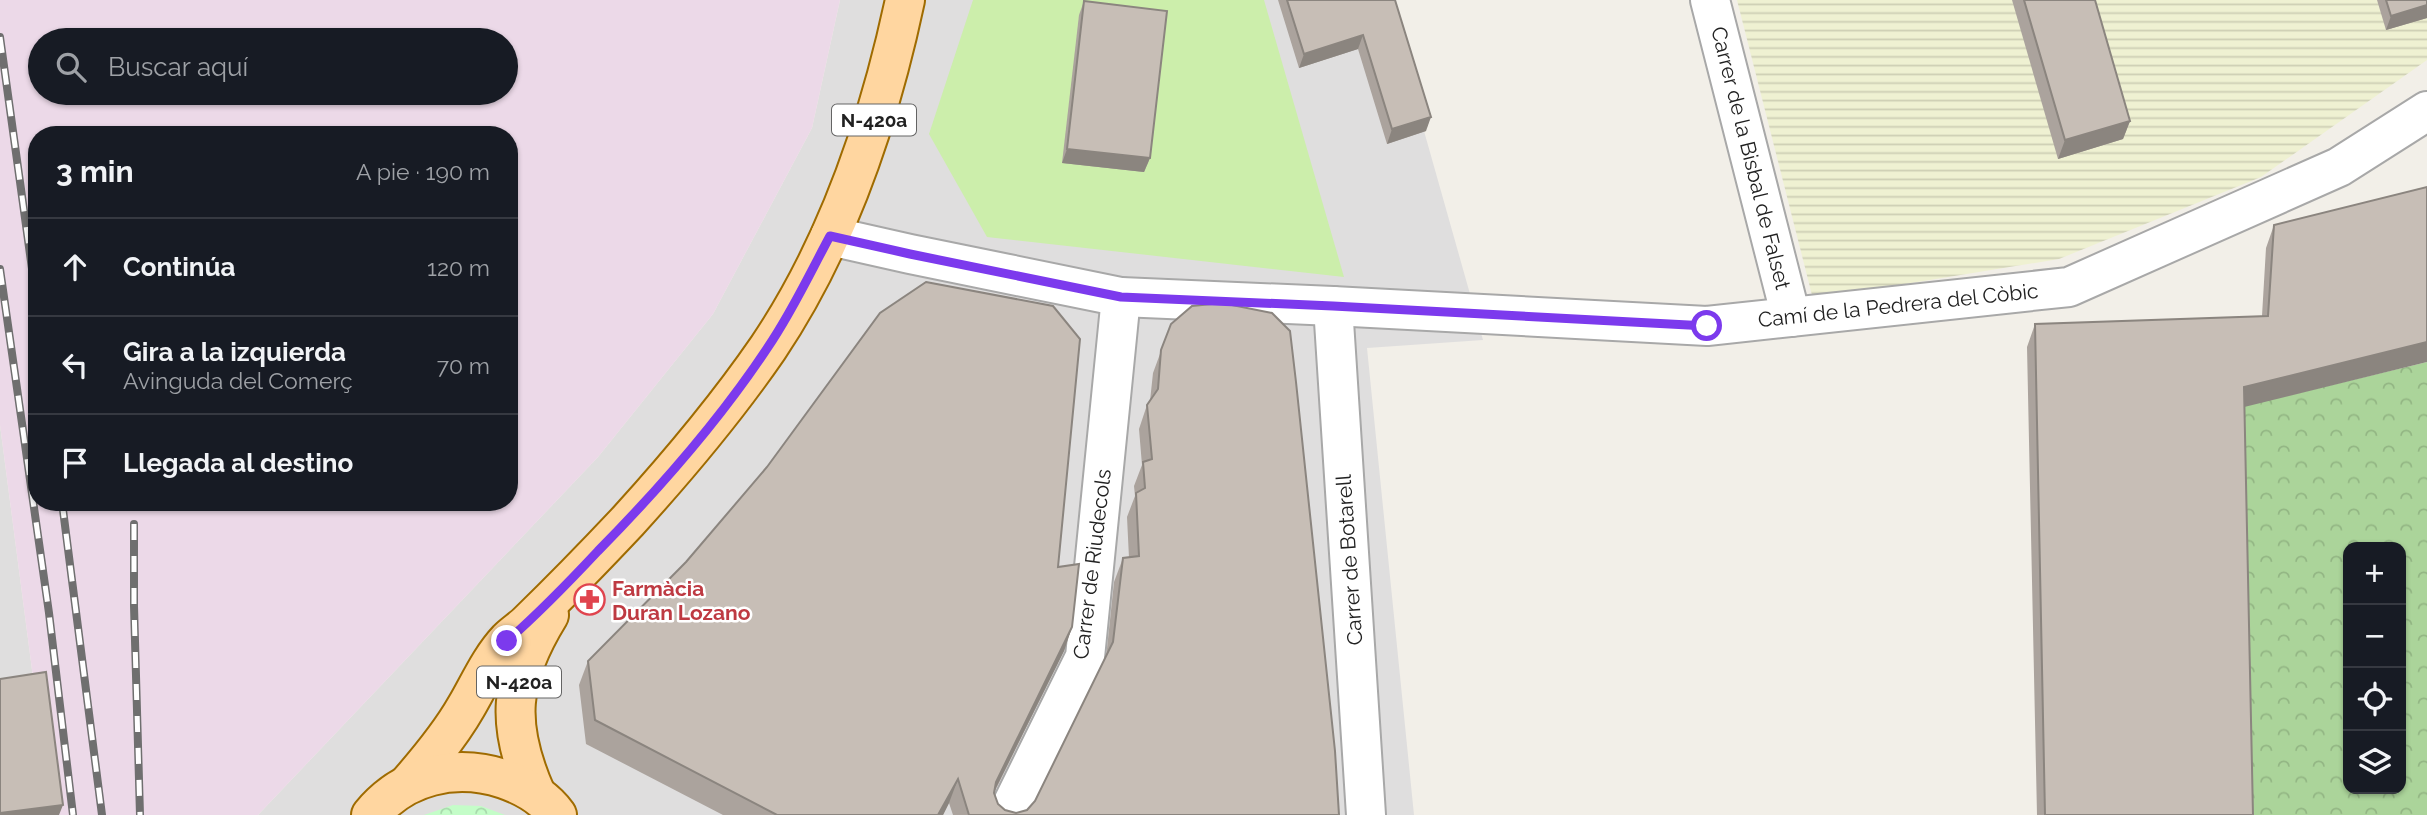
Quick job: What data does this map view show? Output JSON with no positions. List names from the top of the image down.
{
  "streets": {
    "main road": ["N-420a"],
    "street": [
      "Carrer de la Bisbal de Falset",
      "Camí de la Pedrera del Còbic",
      "Carrer de Botarell",
      "Carrer de Riudecols"
    ]
  },
  "crossings": [
    ["N-420a", "Camí de la Pedrera del Còbic"],
    ["Carrer de la Bisbal de Falset", "Camí de la Pedrera del Còbic"],
    ["Camí de la Pedrera del Còbic", "Carrer de Botarell"],
    ["Camí de la Pedrera del Còbic", "Carrer de Riudecols"]
  ],
  "places": {
    "pharmacy": ["Farmàcia Duran Lozano"]
  },
  "page": {
    "search": "Buscar aquí",
    "heading": ["3 min", "A pie · 190 m"],
    "list": [
      ["Continúa", "120 m"],
      ["Gira a la izquierda", "Avinguda del Comerç", "70 m"],
      "Llegada al destino"
    ],
    "map_buttons": ["+", "−"]
  }
}
